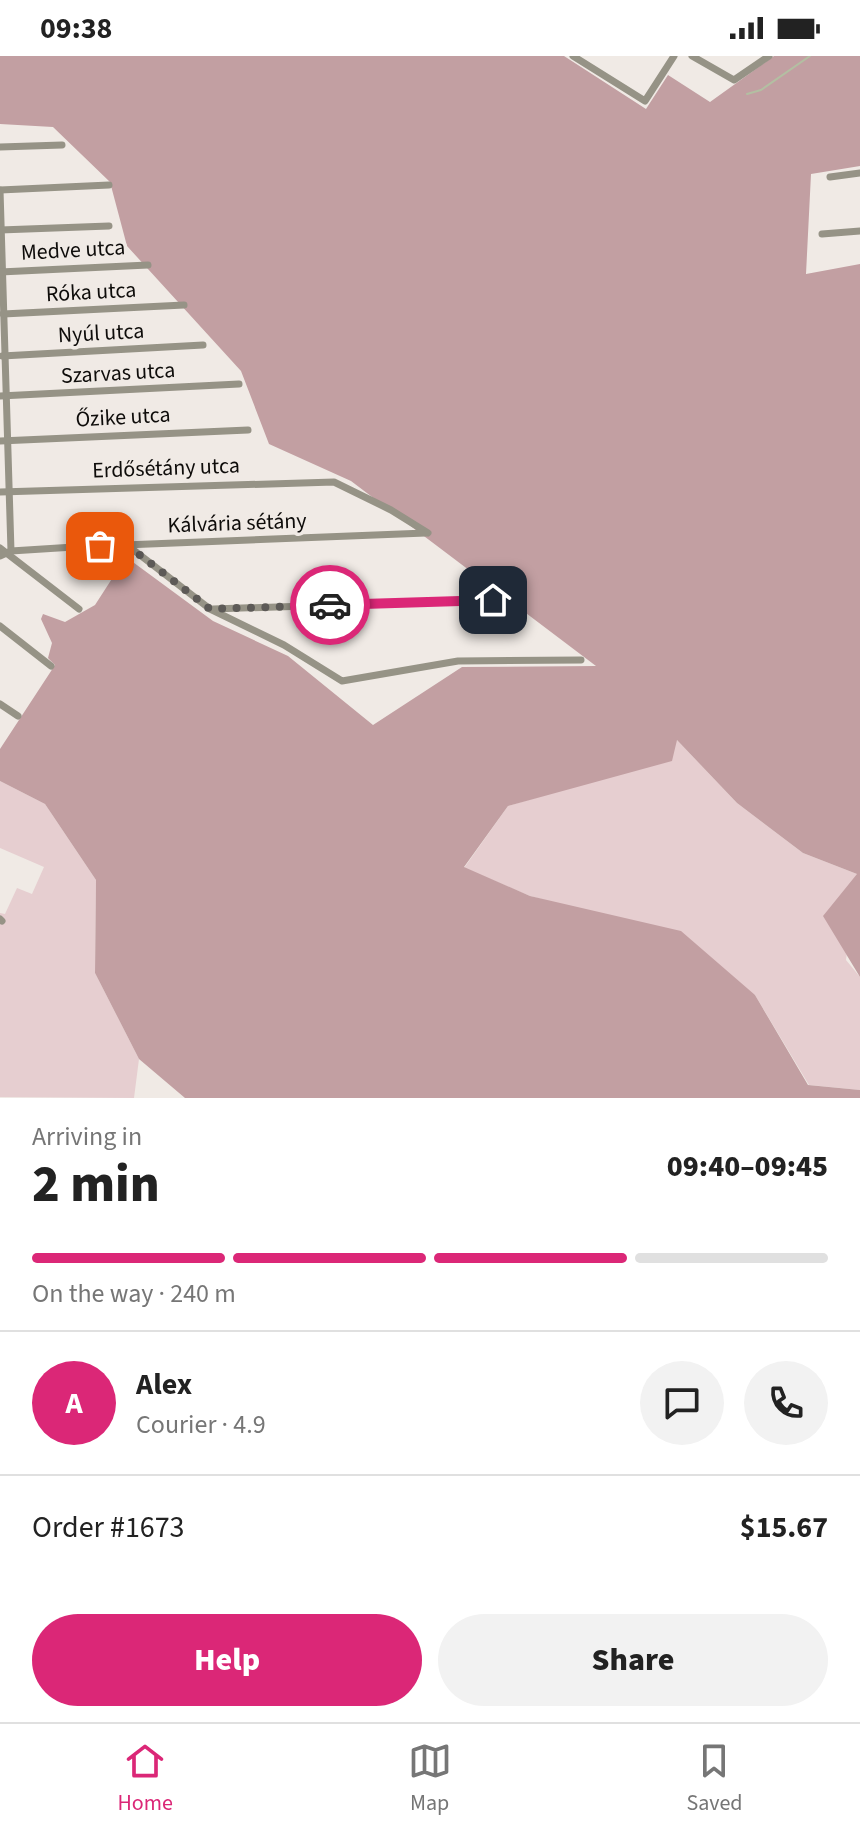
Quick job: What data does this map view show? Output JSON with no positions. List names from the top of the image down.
{
  "streets": {
    "street": [
      "Medve utca",
      "Róka utca",
      "Nyúl utca",
      "Szarvas utca",
      "Őzike utca",
      "Erdősétány utca",
      "Kálvária sétány"
    ]
  },
  "crossings": [
    ["Erdősétány utca", "Kálvária sétány"]
  ],
  "page": {
    "status": "09:38",
    "heading": ["2 min", "Arriving in", "09:40–09:45"],
    "panel": [
      "Alex",
      "Courier · 4.9",
      "Order #1673",
      "$15.67"
    ],
    "bar": "On the way · 240 m",
    "round": "A",
    "buttons": ["Help", "Share"],
    "tabs": ["Home", "Map", "Saved"]
  }
}
